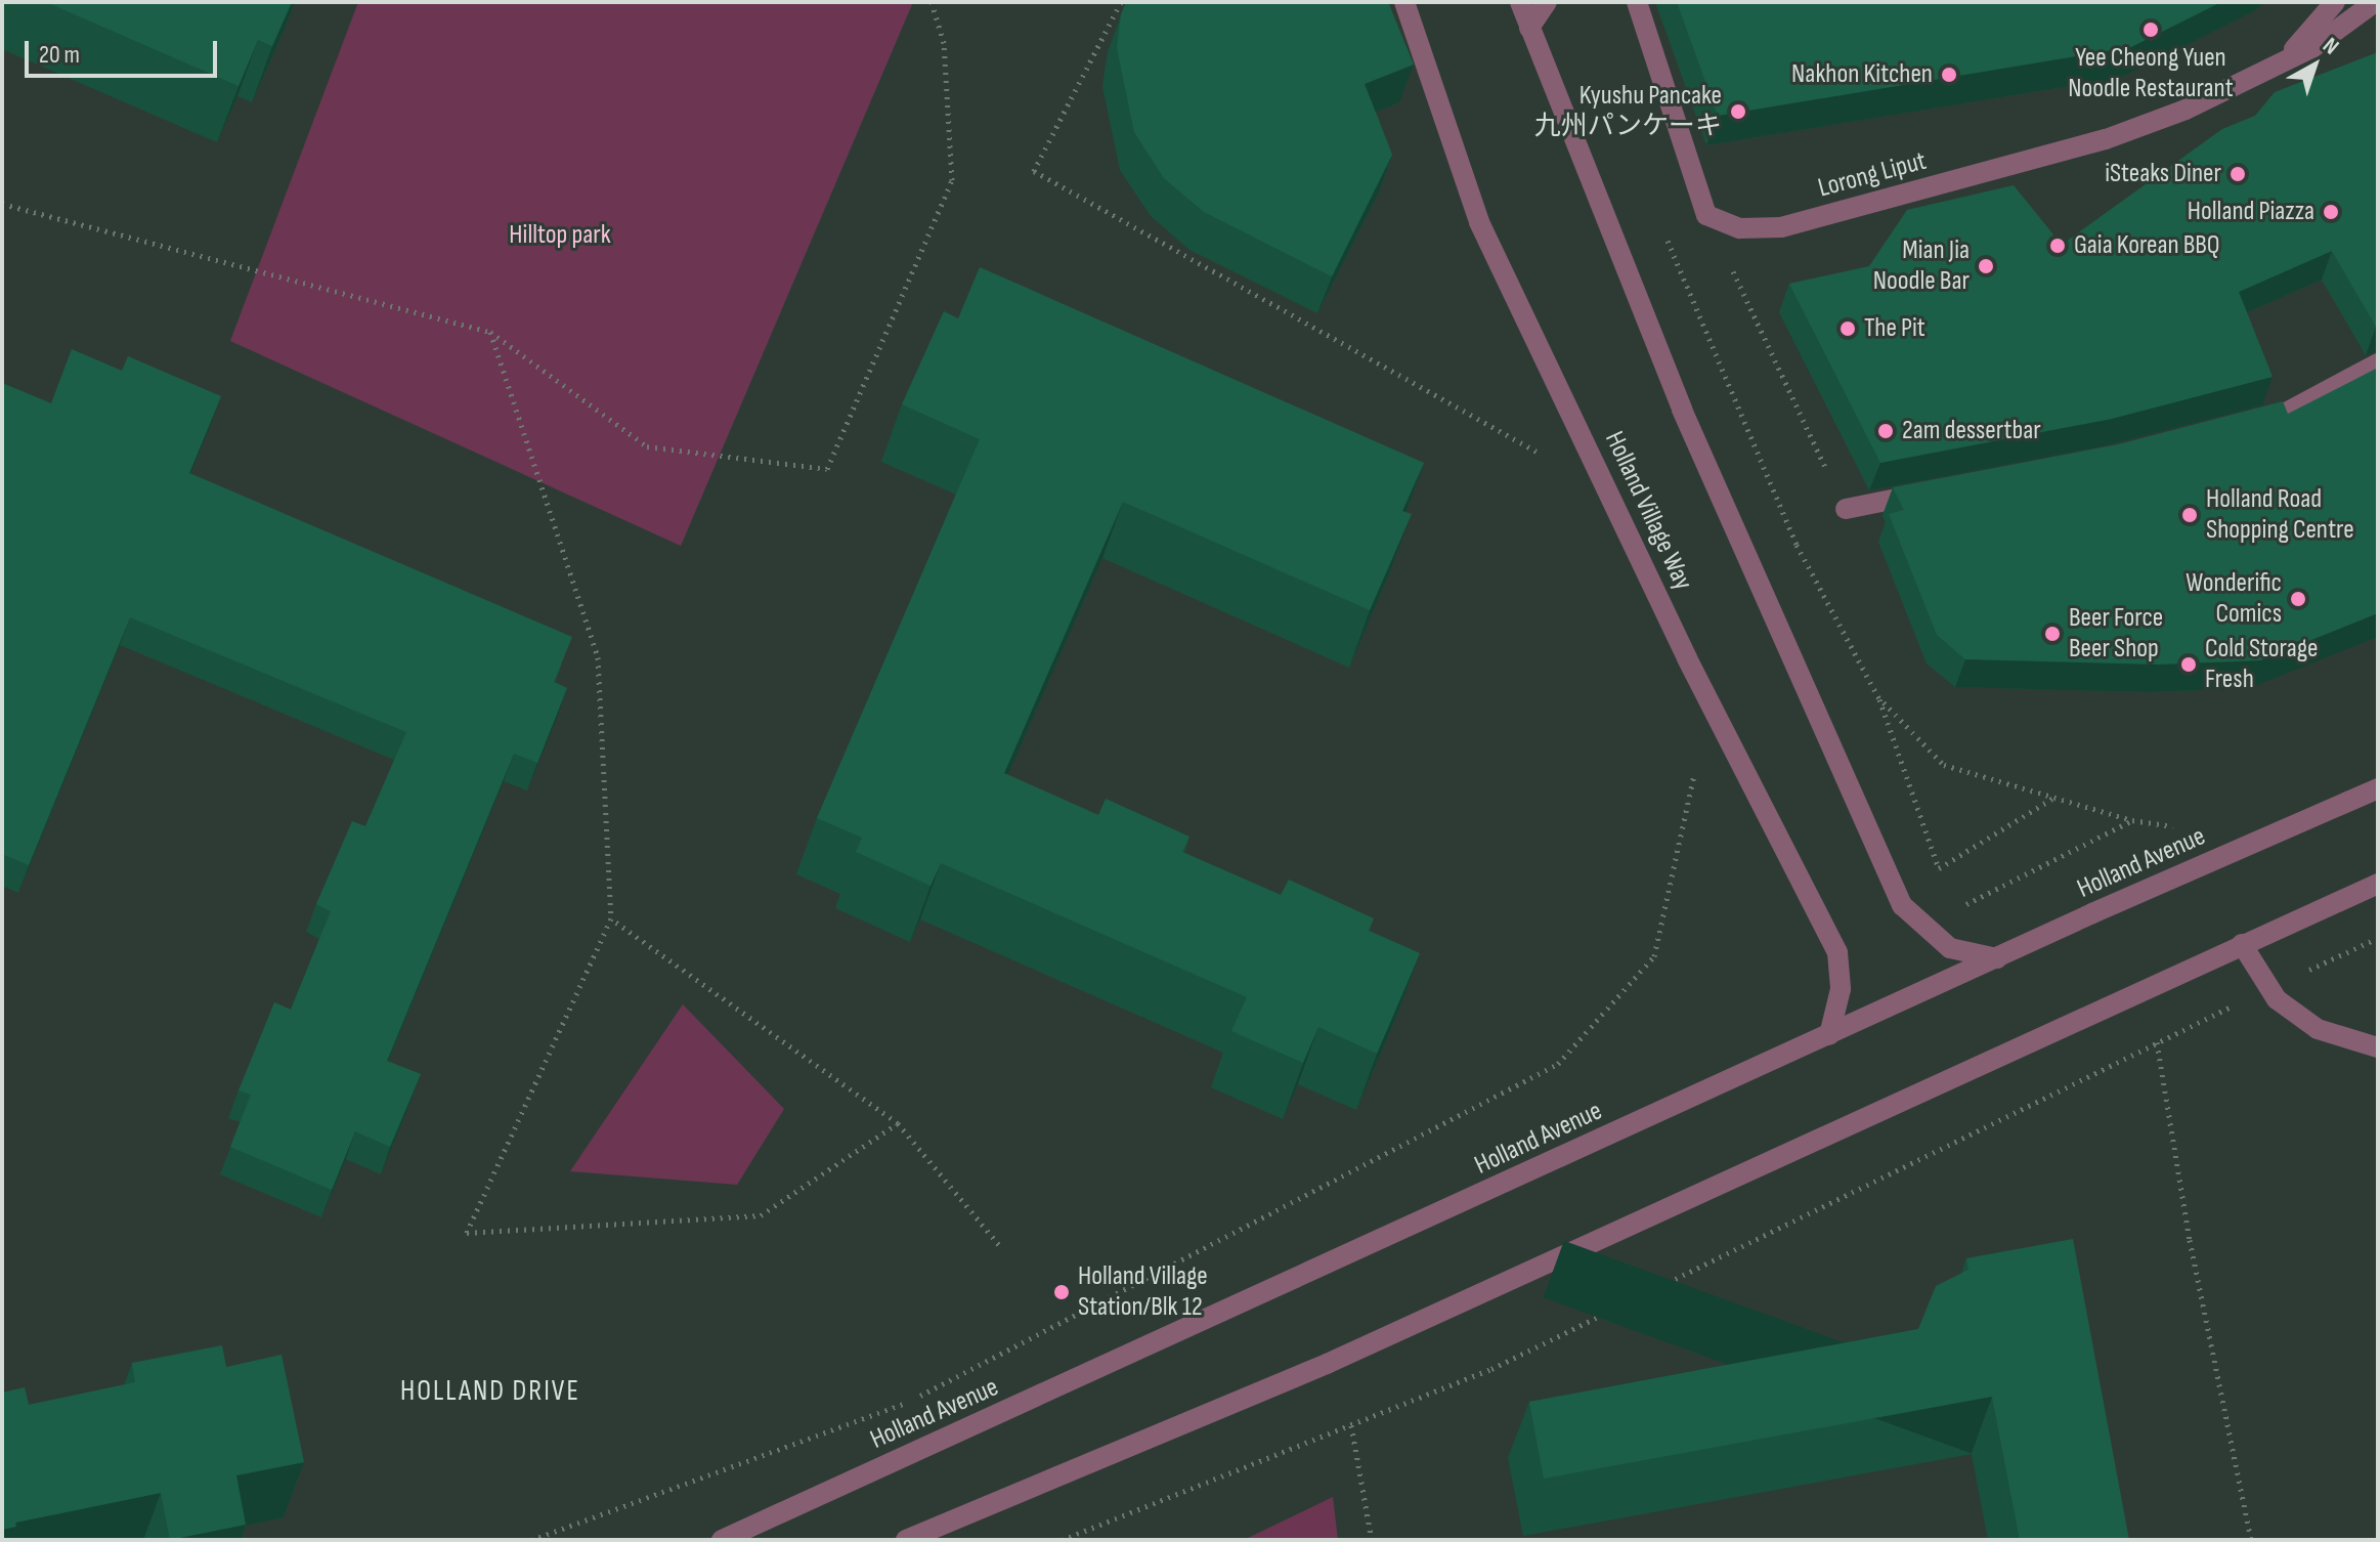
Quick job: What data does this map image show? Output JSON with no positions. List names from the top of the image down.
{
  "streets": {
    "street": ["Lorong Liput", "Holland Village Way", "Holland Avenue"]
  },
  "crossings": [
    ["Holland Village Way", "Holland Avenue"]
  ],
  "districts": ["HOLLAND DRIVE"],
  "parks": ["Hilltop park"],
  "places": [
    "Yee Cheong Yuen Noodle Restaurant",
    "Nakhon Kitchen",
    "Kyushu Pancake 九州パンケーキ",
    "iSteaks Diner",
    "Holland Piazza",
    "Gaia Korean BBQ",
    "Mian Jia Noodle Bar",
    "The Pit",
    "2am dessertbar",
    "Holland Road Shopping Centre",
    "Wonderific Comics",
    "Beer Force Beer Shop",
    "Cold Storage Fresh",
    "Holland Village Station/Blk 12"
  ],
  "scale_bar": "20 m",
  "north": "top right"
}
